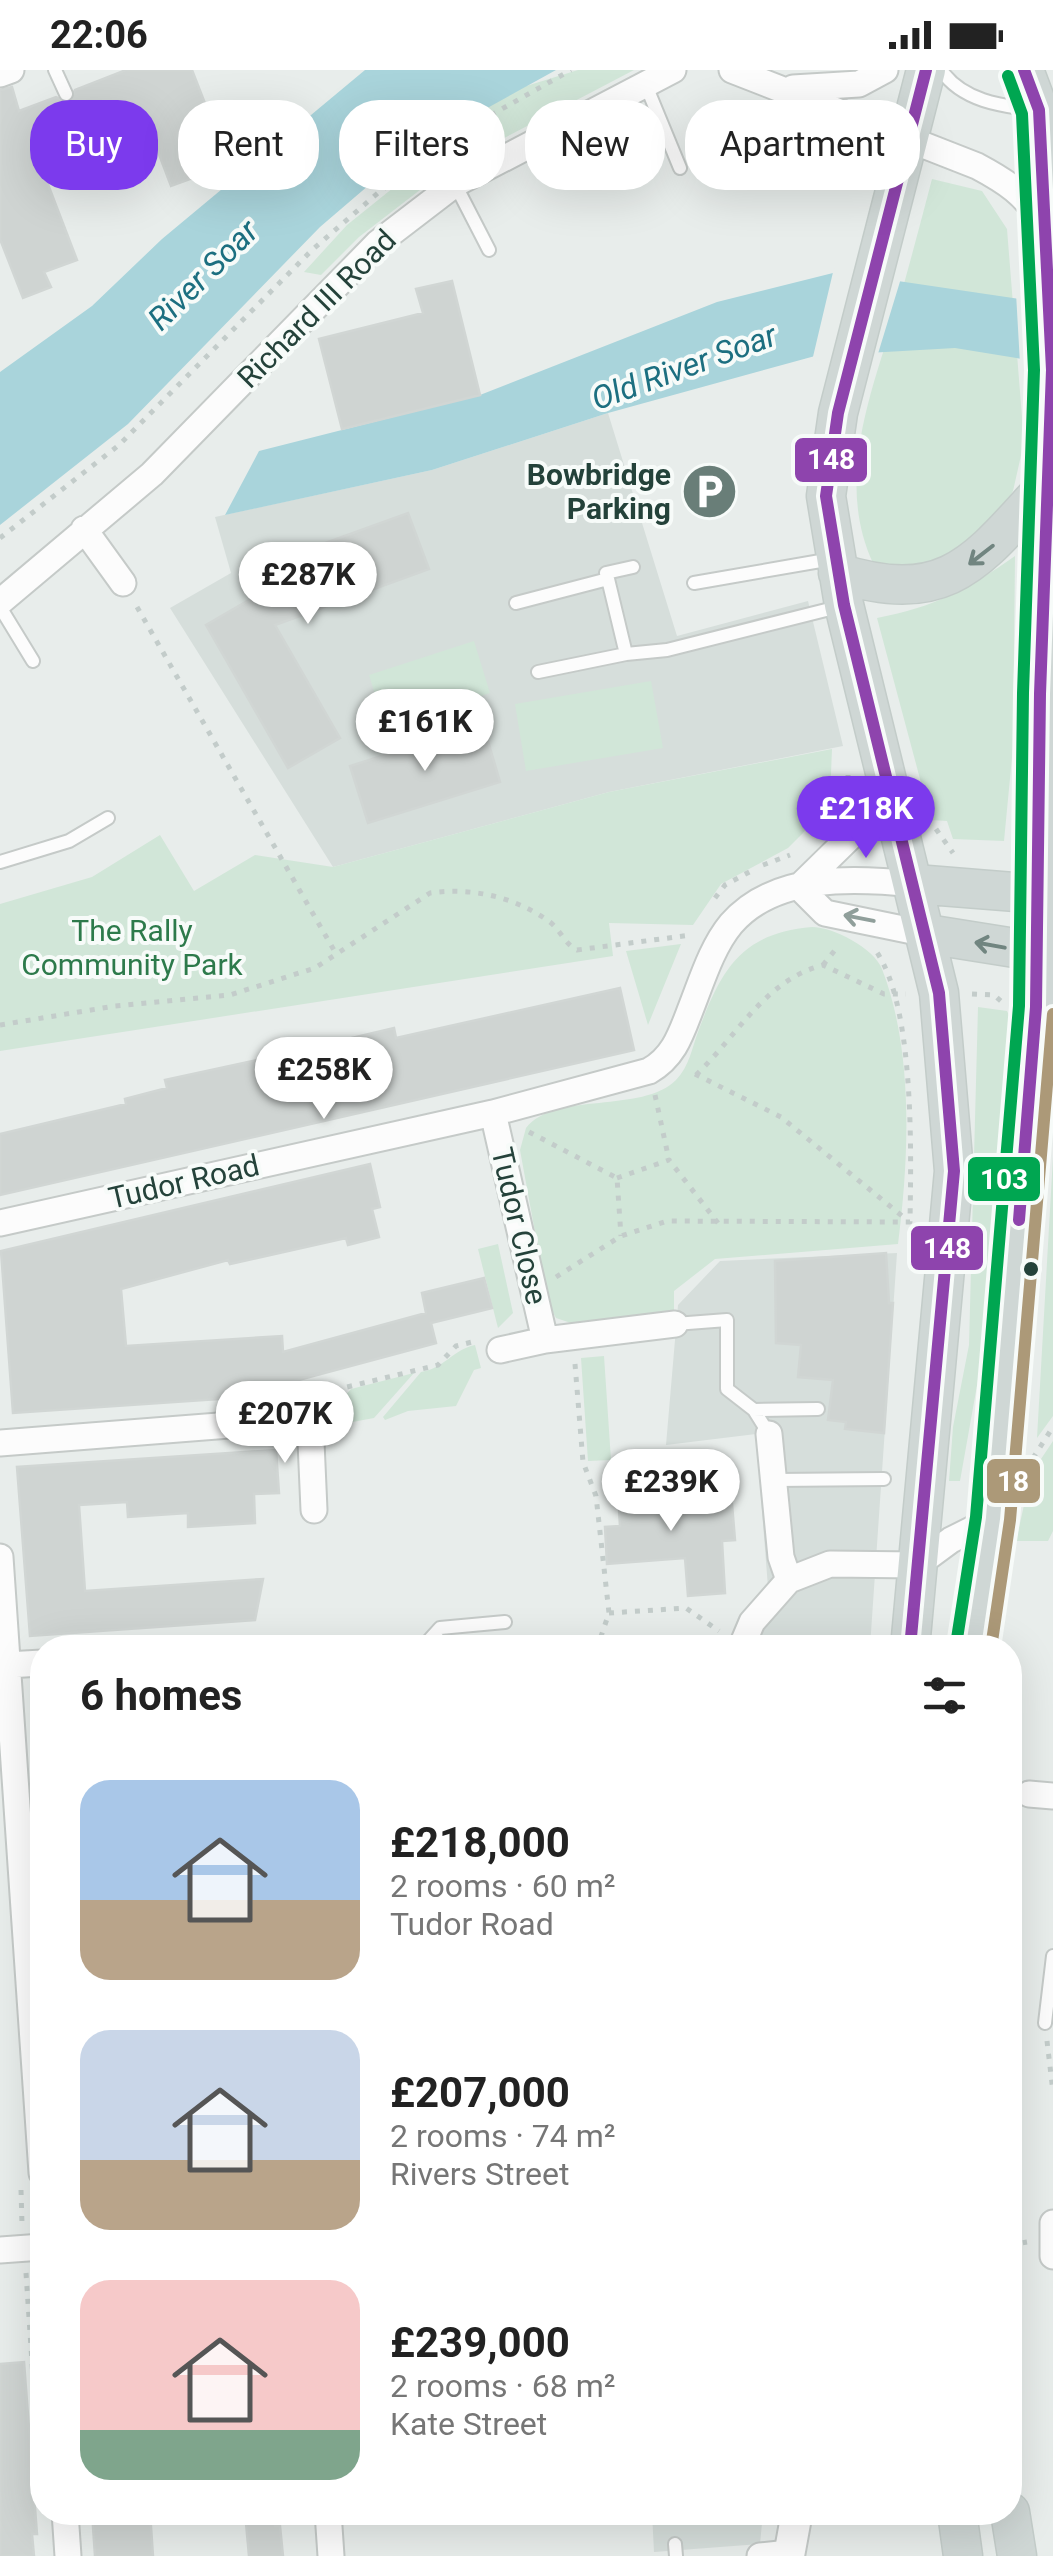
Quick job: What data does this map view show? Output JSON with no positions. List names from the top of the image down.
{
  "streets": {
    "street": ["Richard III Road", "Tudor Road", "Tudor Close"]
  },
  "crossings": [
    ["Tudor Road", "Tudor Close"]
  ],
  "water": ["River Soar", "Old River Soar"],
  "parks": ["The Rally Community Park"],
  "places": {
    "parking": ["Bowbridge Parking"]
  },
  "lines": ["transit line 148", "transit line 103", "transit line 18"],
  "page": {
    "status": "22:06",
    "chip": [
      "Buy",
      "Rent",
      "Filters",
      "New",
      "Apartment"
    ],
    "price": [
      "£287K",
      "£161K",
      "£218K",
      "£258K",
      "£207K",
      "£239K"
    ],
    "heading": "6 homes",
    "list": [
      {
        "name": "£218,000",
        "note": "2 rooms · 60 m² · Tudor Road"
      },
      {
        "name": "£207,000",
        "note": "2 rooms · 74 m² · Rivers Street"
      },
      {
        "name": "£239,000",
        "note": "2 rooms · 68 m² · Kate Street"
      }
    ]
  }
}
